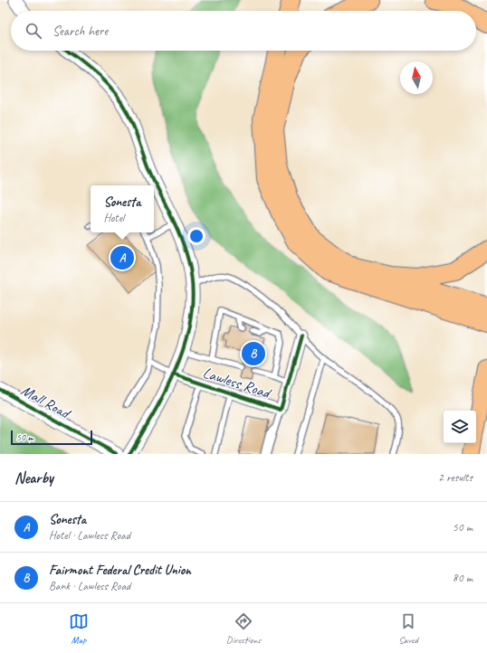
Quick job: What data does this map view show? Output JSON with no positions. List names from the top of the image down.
{
  "streets": {
    "street": ["Lawless Road", "Mall Road"]
  },
  "scale_bar": "50 m",
  "north": "top",
  "page": {
    "search": "Search here",
    "popup": ["Sonesta", "Hotel"],
    "pins": ["A", "B"],
    "scale": "50 m",
    "heading": ["Nearby", "2 results"],
    "list": [
      {
        "mark": "A",
        "name": "Sonesta",
        "note": "Hotel · Lawless Road",
        "value": "50 m"
      },
      {
        "mark": "B",
        "name": "Fairmont Federal Credit Union",
        "note": "Bank · Lawless Road",
        "value": "80 m"
      }
    ],
    "nav": ["Map", "Directions", "Saved"]
  }
}
